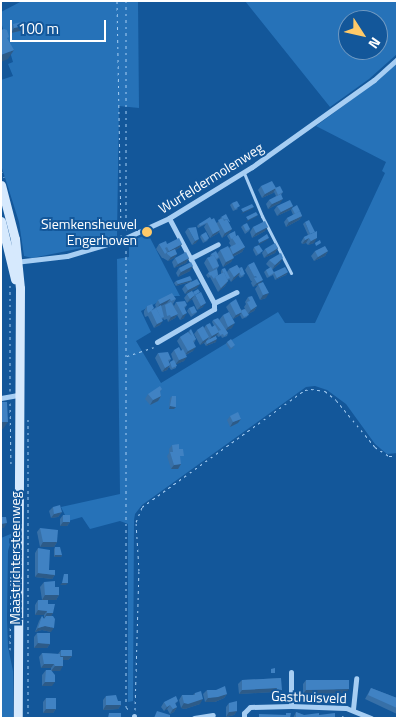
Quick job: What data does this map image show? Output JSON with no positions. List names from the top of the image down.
{
  "streets": {
    "main road": ["Maastrichtersteenweg"],
    "street": ["Wurfeldermolenweg", "Gasthuisveld"]
  },
  "crossings": [
    ["Wurfeldermolenweg", "Maastrichtersteenweg"]
  ],
  "places": ["Siemkensheuvel Engerhoven"],
  "scale_bar": "100 m",
  "north": "bottom right"
}
